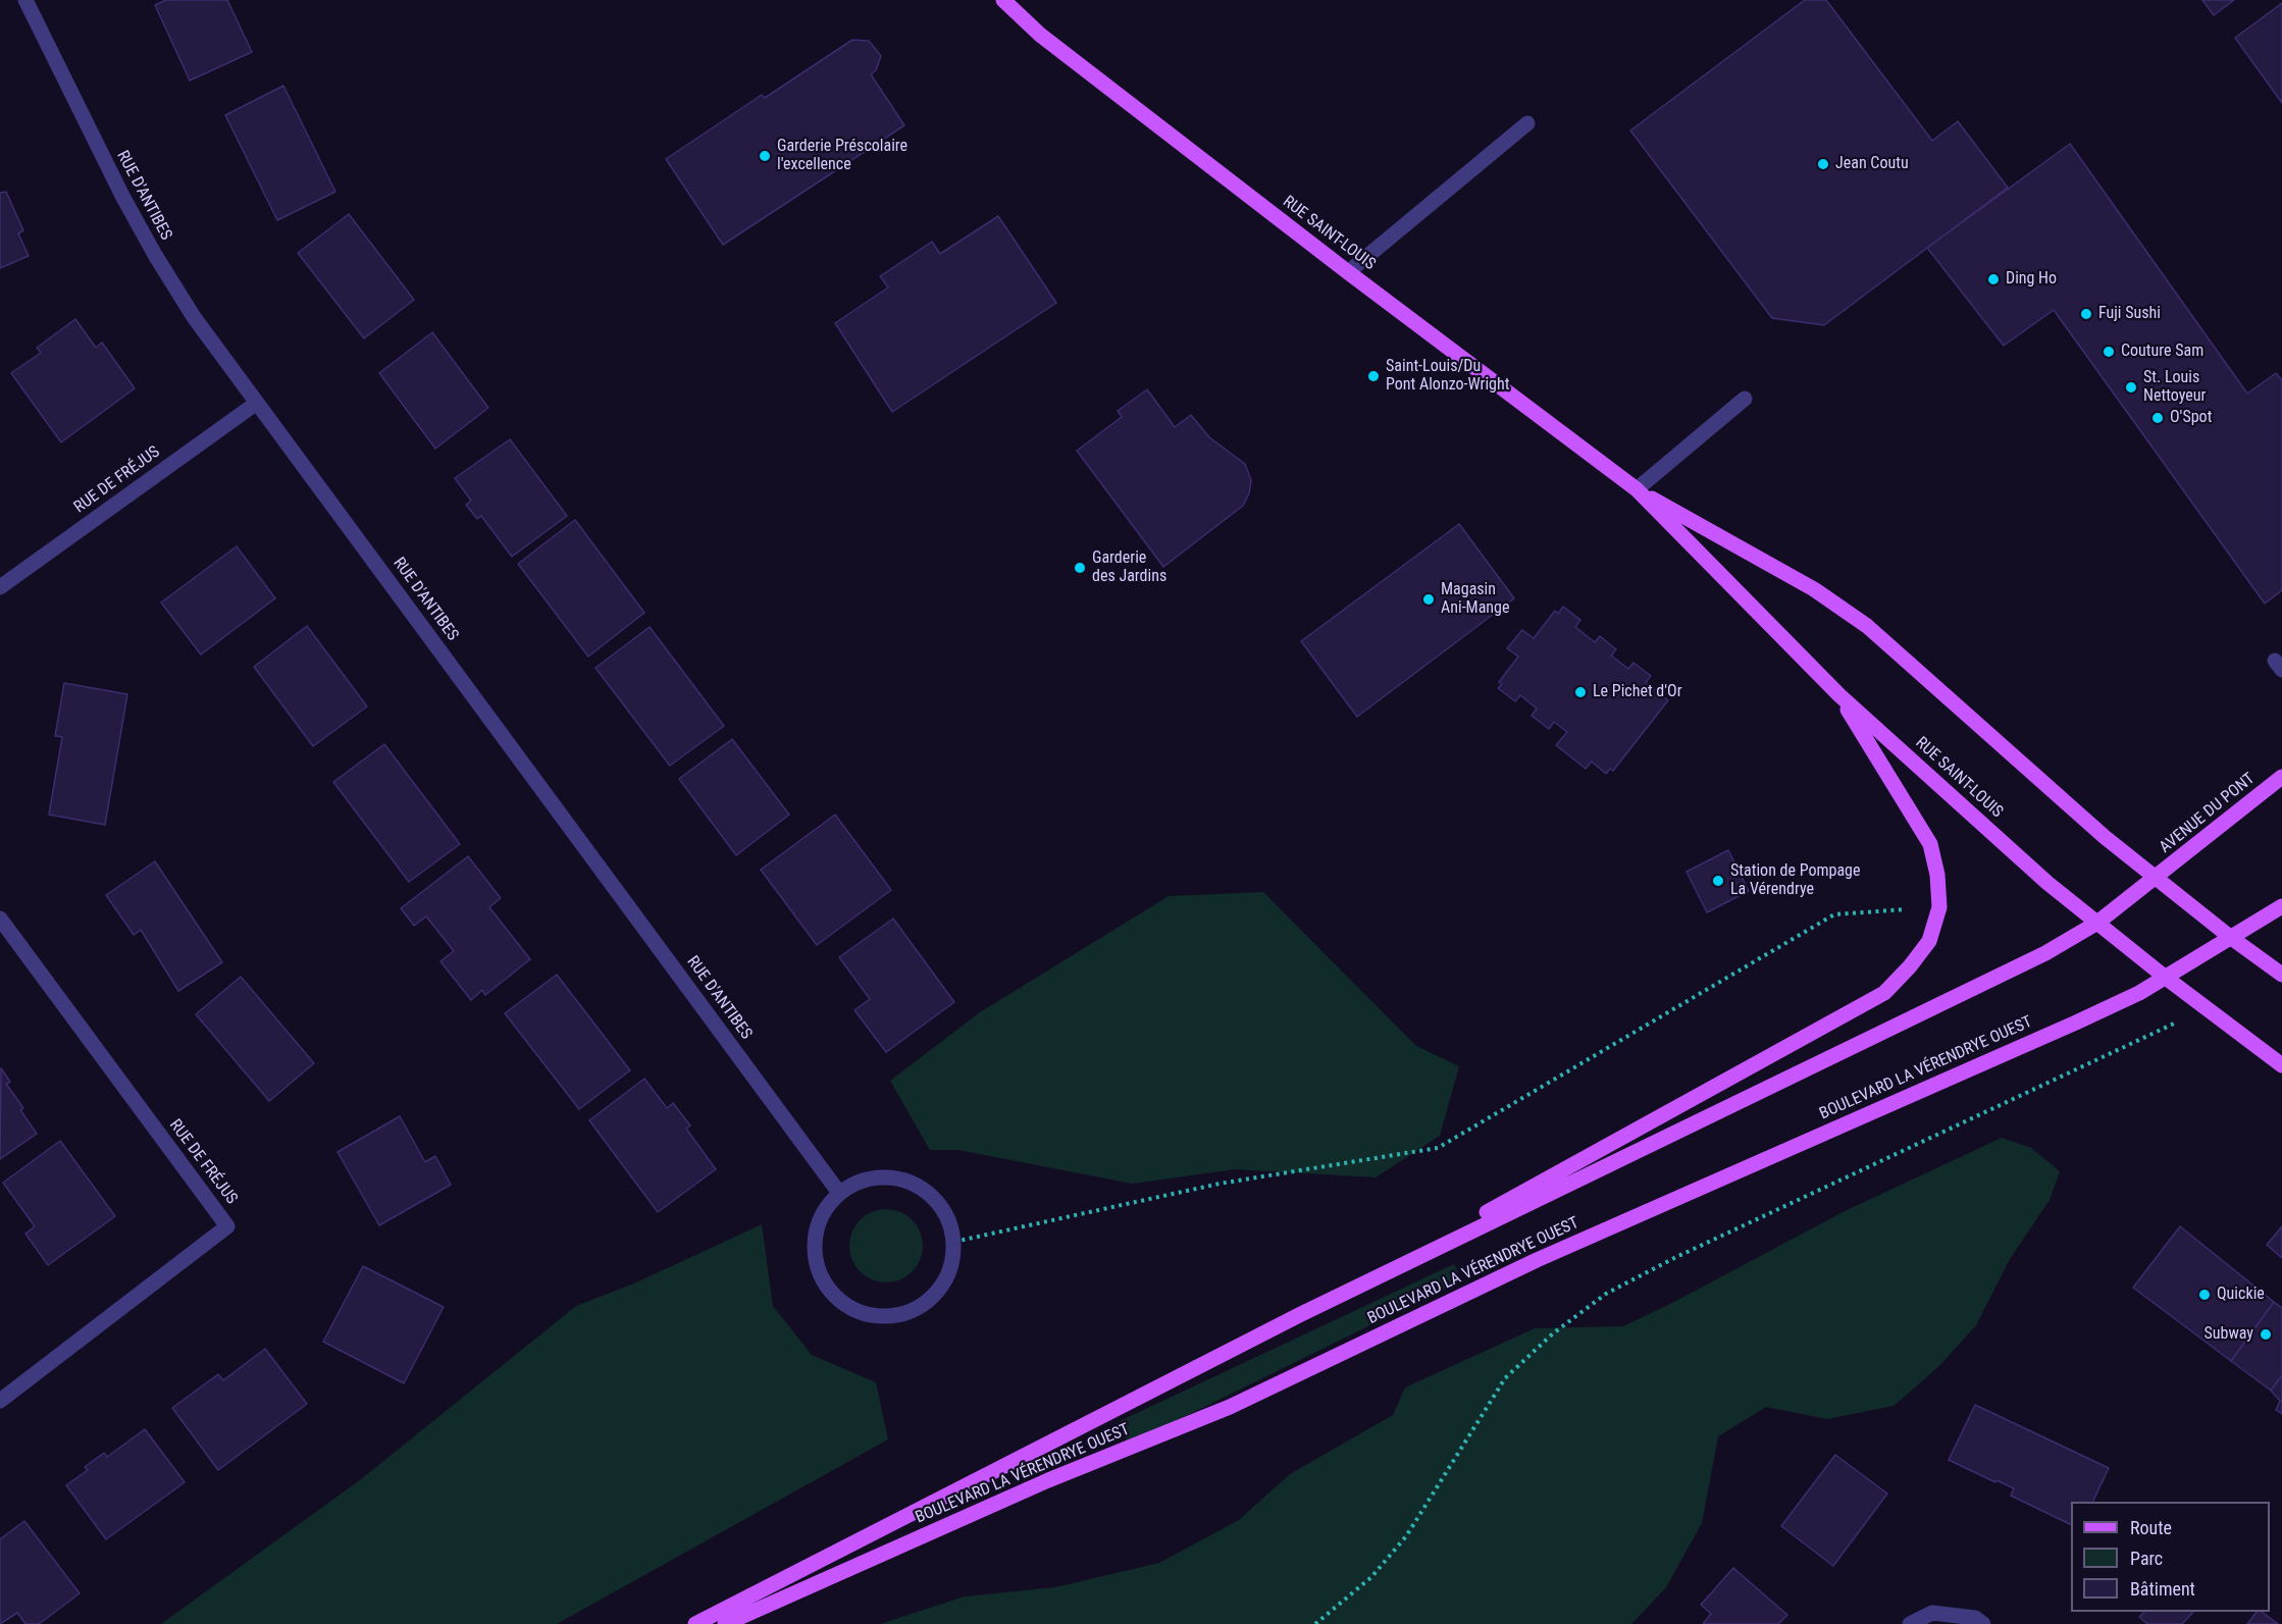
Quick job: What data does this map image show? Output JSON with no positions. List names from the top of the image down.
{
  "streets": {
    "main road": ["RUE SAINT-LOUIS", "AVENUE DU PONT", "BOULEVARD LA VÉRENDRYE OUEST"],
    "street": ["RUE D'ANTIBES", "RUE DE FRÉJUS"]
  },
  "crossings": [
    ["RUE D'ANTIBES", "RUE DE FRÉJUS"],
    ["RUE SAINT-LOUIS", "AVENUE DU PONT"],
    ["RUE SAINT-LOUIS", "BOULEVARD LA VÉRENDRYE OUEST"],
    ["AVENUE DU PONT", "BOULEVARD LA VÉRENDRYE OUEST"]
  ],
  "places": [
    "Garderie Préscolaire l'excellence",
    "Jean Coutu",
    "Ding Ho",
    "Fuji Sushi",
    "Couture Sam",
    "Saint-Louis/Du Pont Alonzo-Wright",
    "St. Louis Nettoyeur",
    "O'Spot",
    "Garderie des Jardins",
    "Magasin Ani-Mange",
    "Le Pichet d'Or",
    "Station de Pompage La Vérendrye",
    "Quickie",
    "Subway"
  ],
  "legend": ["Route", "Parc", "Bâtiment"]
}
